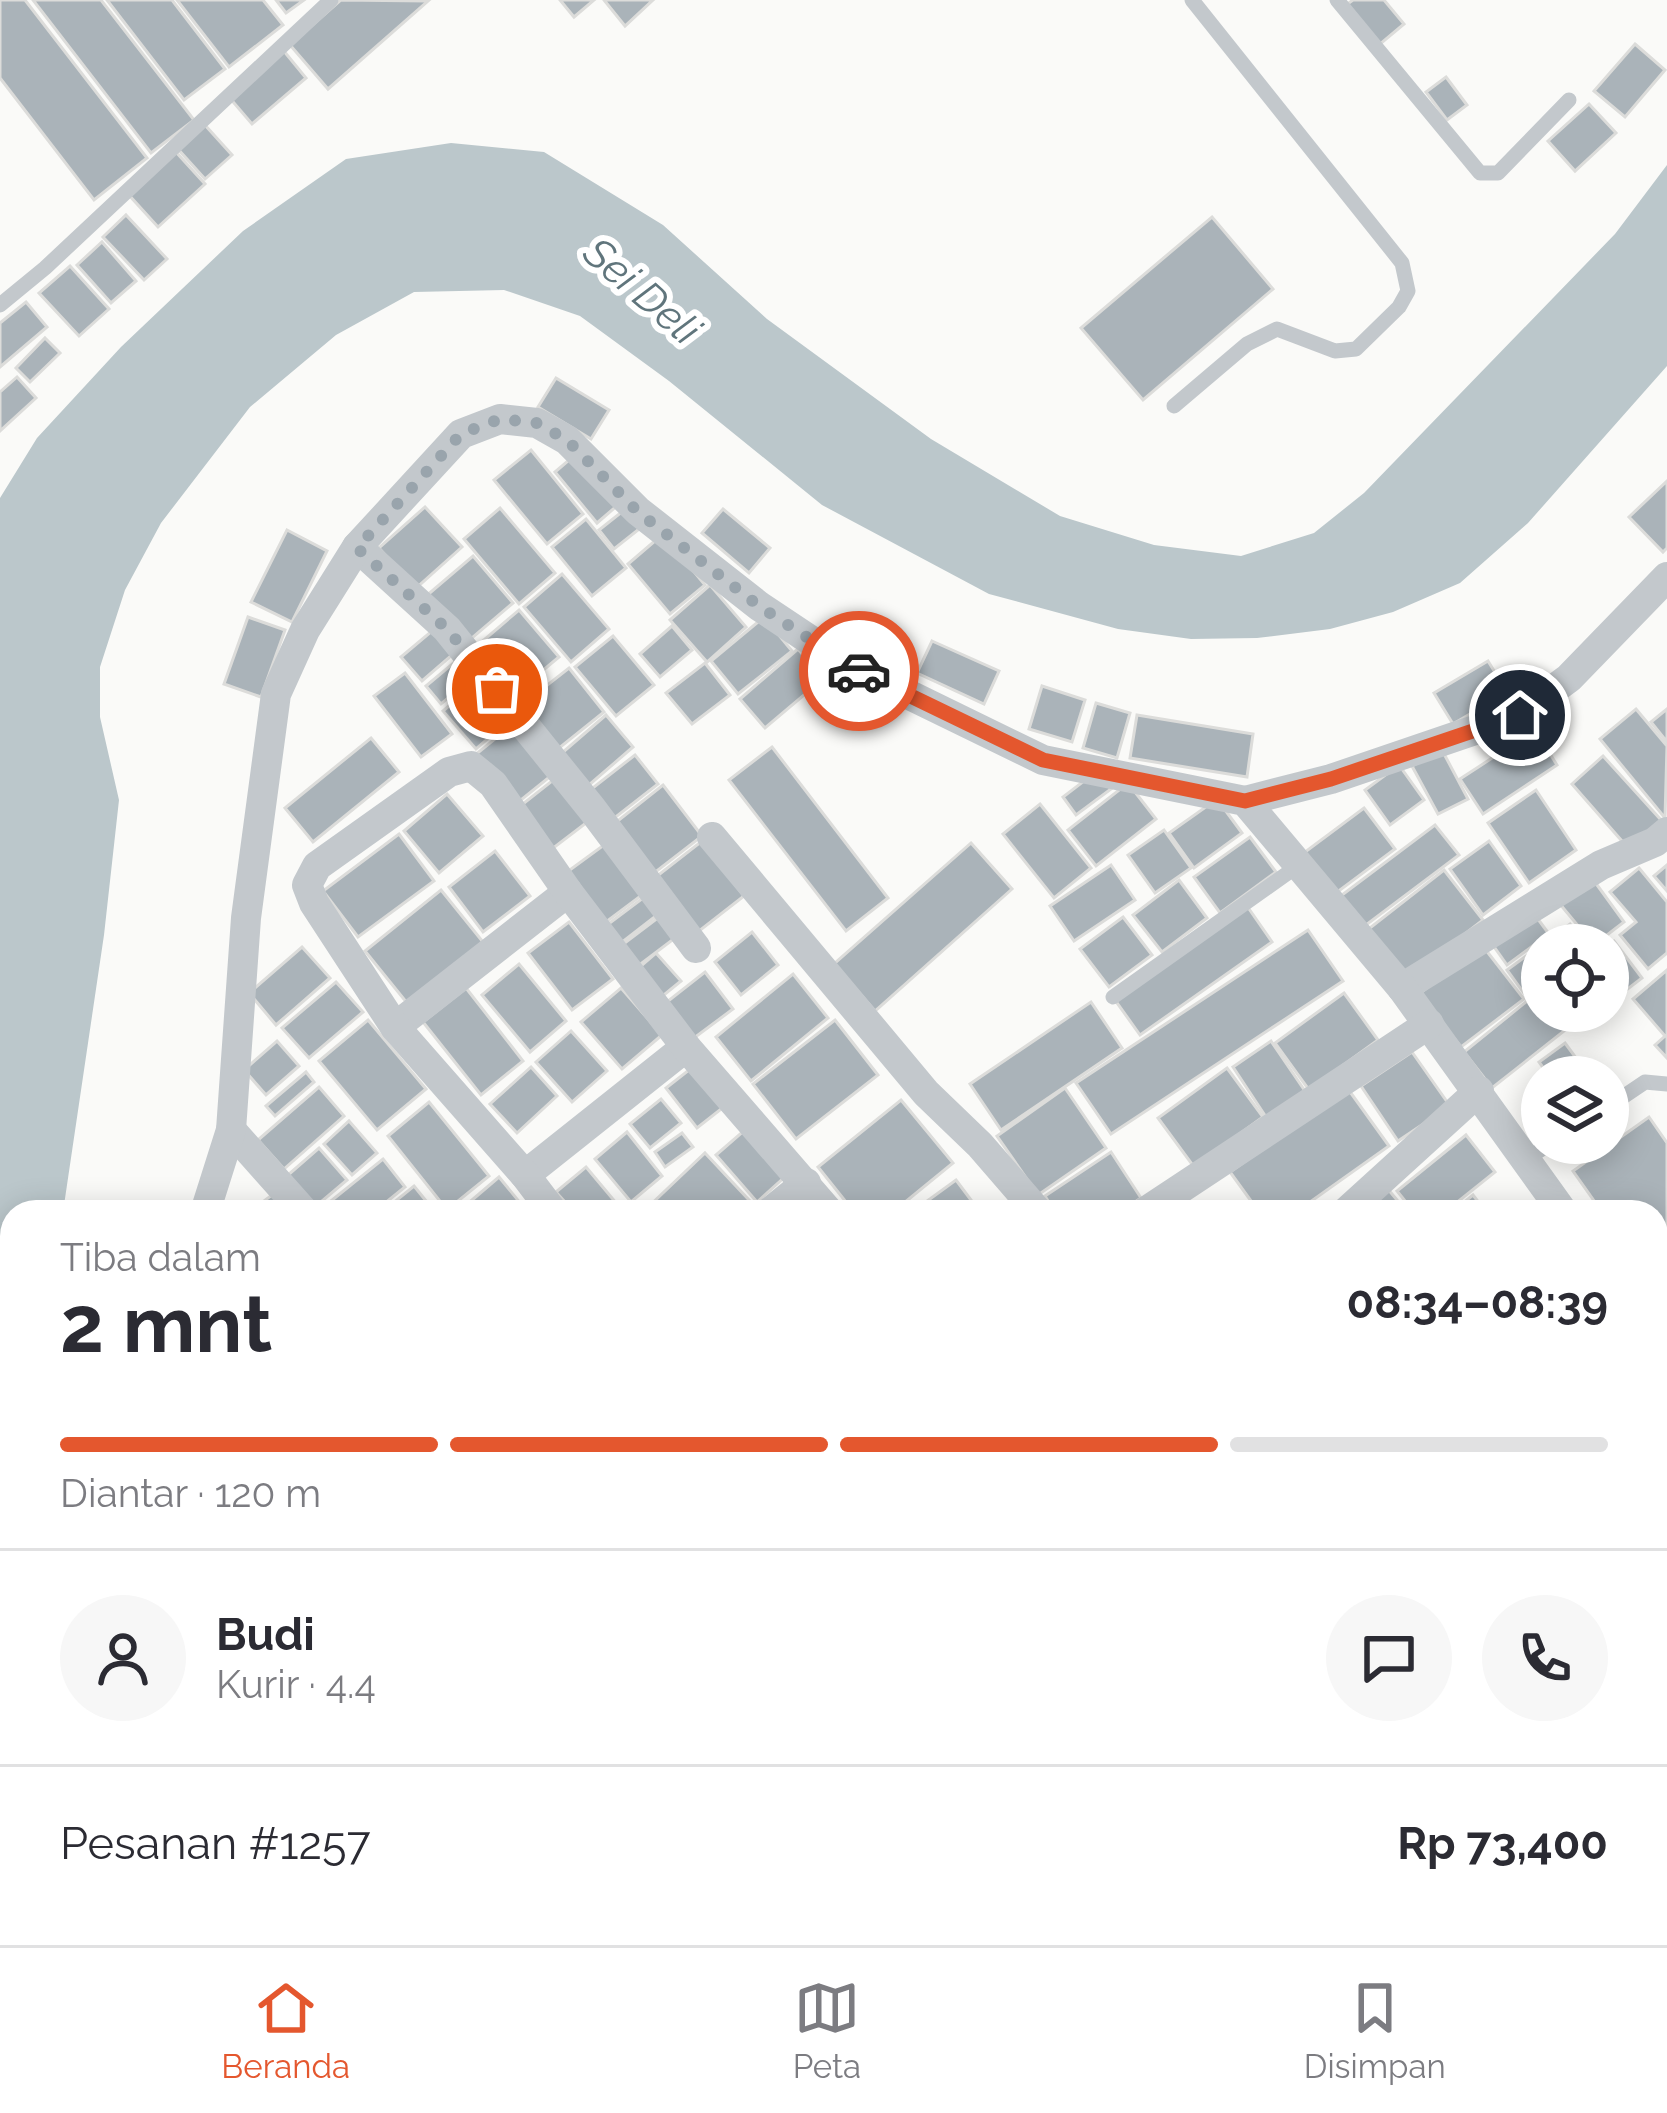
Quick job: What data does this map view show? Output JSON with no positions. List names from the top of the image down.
{
  "water": ["Sei Deli"],
  "page": {
    "heading": ["2 mnt", "Tiba dalam", "08:34–08:39"],
    "panel": [
      "Budi",
      "Kurir · 4.4",
      "Pesanan #1257",
      "Rp 73,400"
    ],
    "bar": "Diantar · 120 m",
    "tabs": ["Beranda", "Peta", "Disimpan"]
  }
}
